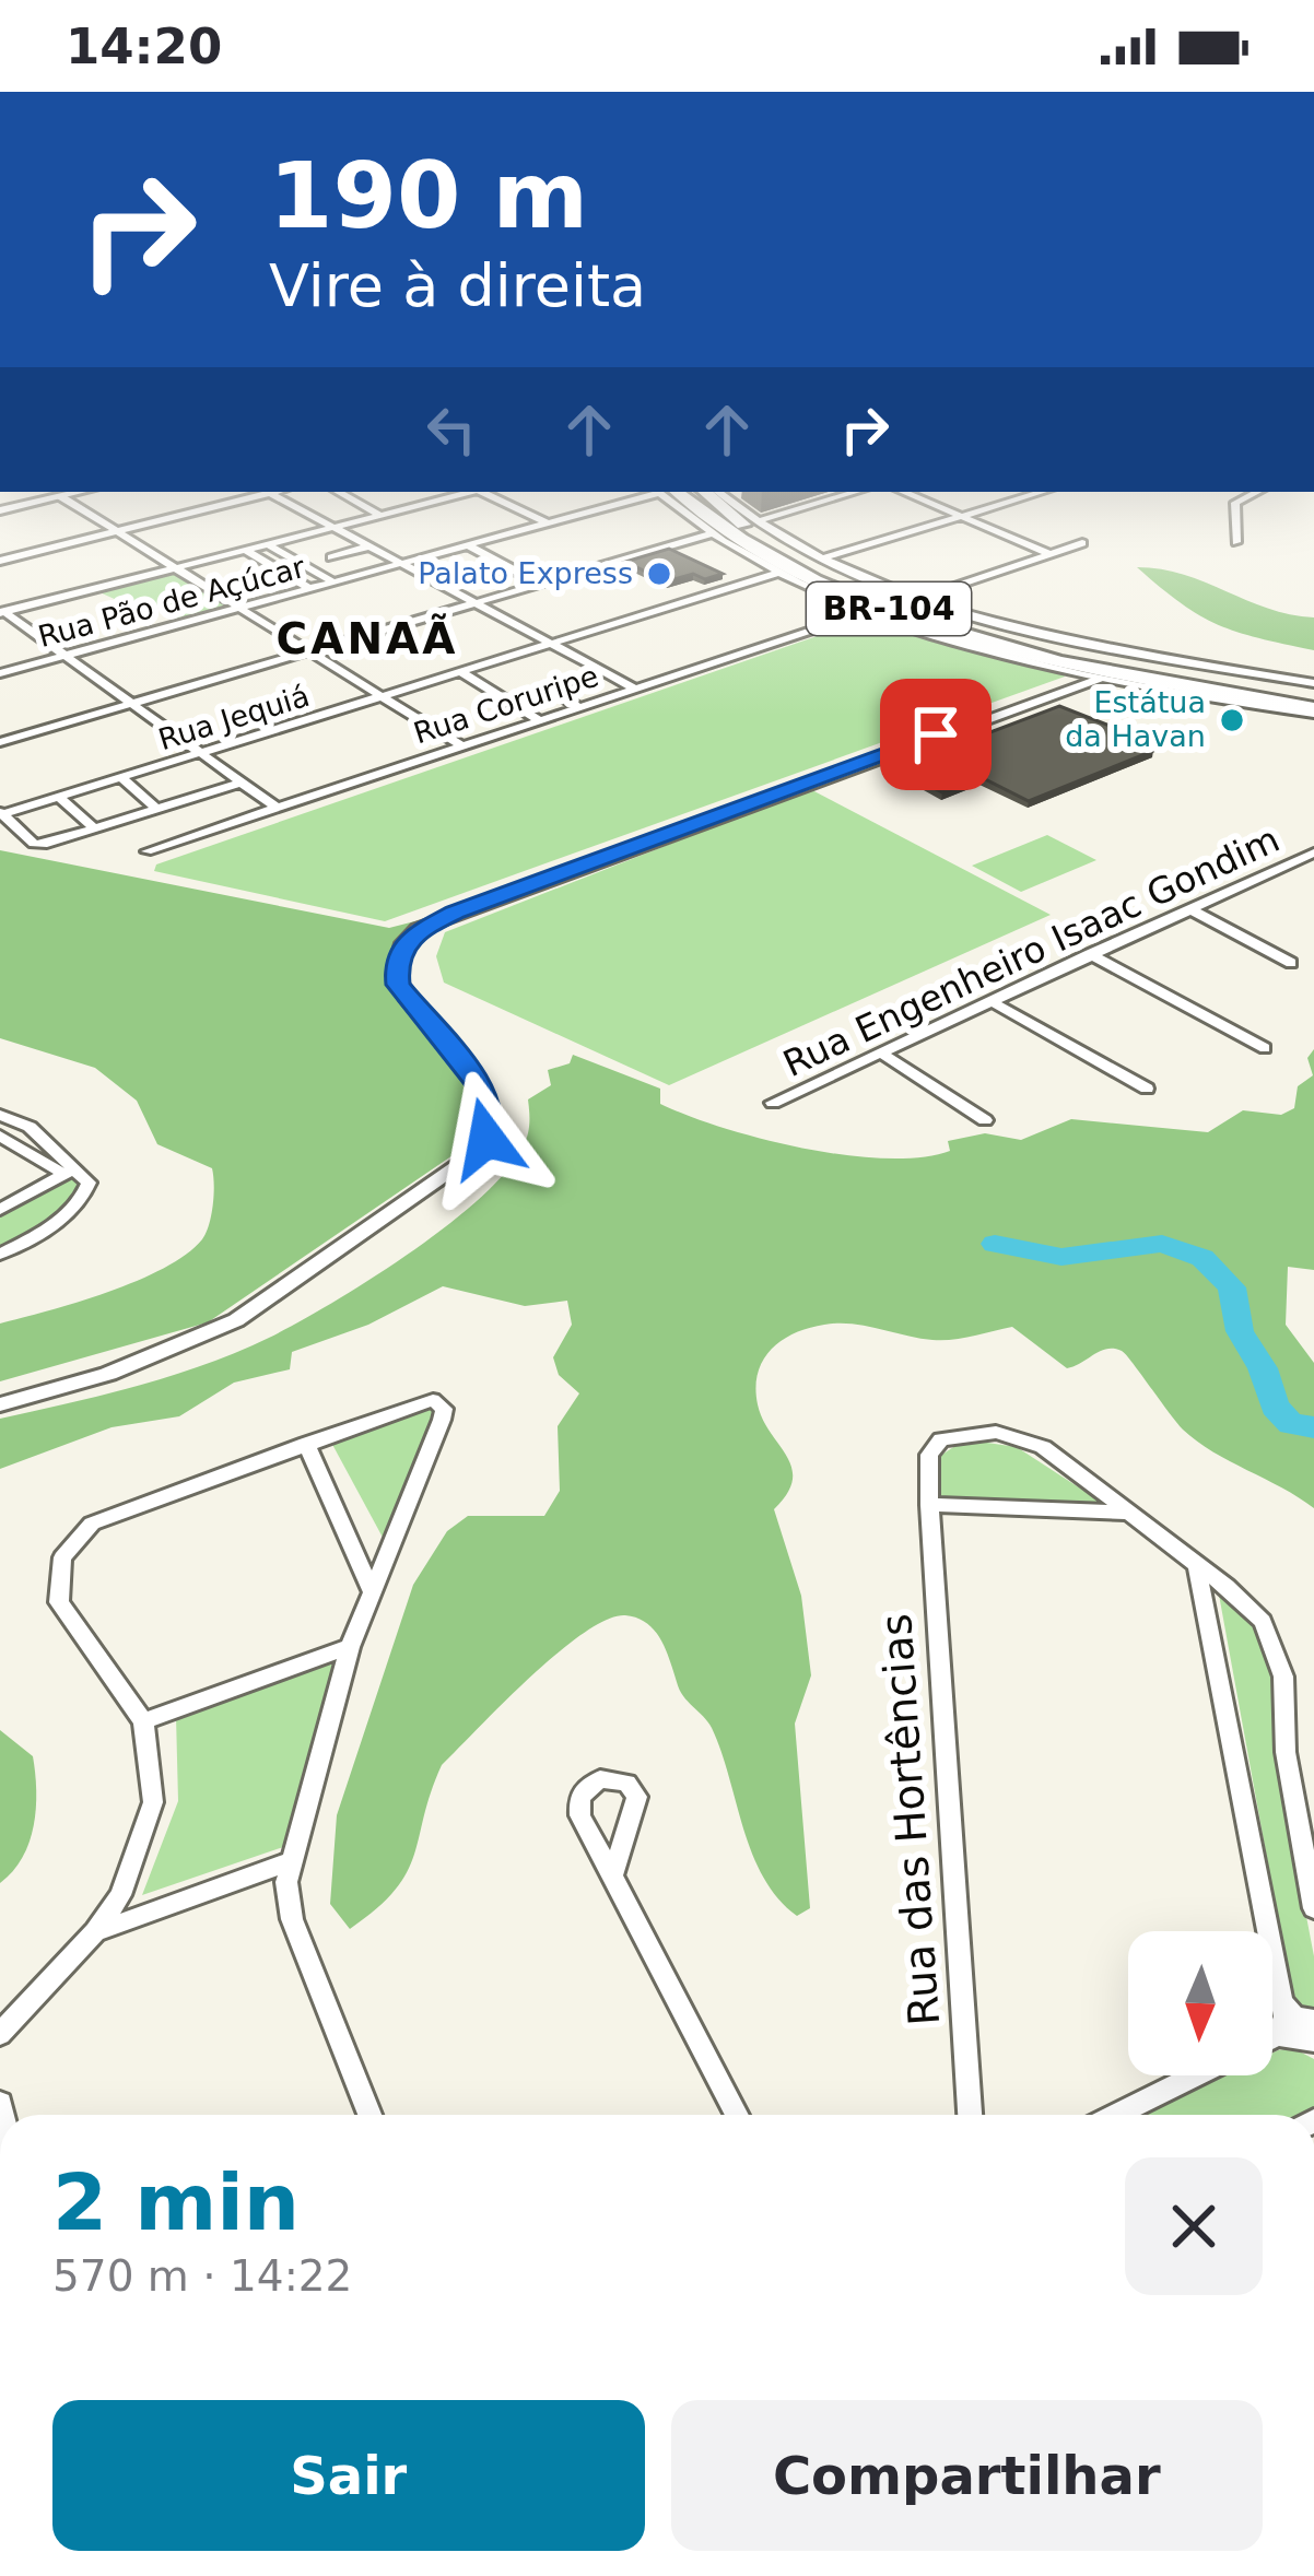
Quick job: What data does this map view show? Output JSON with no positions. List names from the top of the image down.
{
  "streets": {
    "highway": ["BR-104"],
    "street": [
      "Rua Pão de Açúcar",
      "Rua Coruripe",
      "Rua Jequiá",
      "Rua Engenheiro Isaac Gondim",
      "Rua das Hortências"
    ]
  },
  "crossings": [
    ["BR-104", "Rua Coruripe"]
  ],
  "districts": ["CANAÃ"],
  "places": ["Palato Express", "Estátua da Havan"],
  "north": "bottom",
  "page": {
    "status": "14:20",
    "turn": ["190 m", "Vire à direita"],
    "heading": ["2 min", "570 m · 14:22"],
    "buttons": ["Sair", "Compartilhar"]
  }
}
